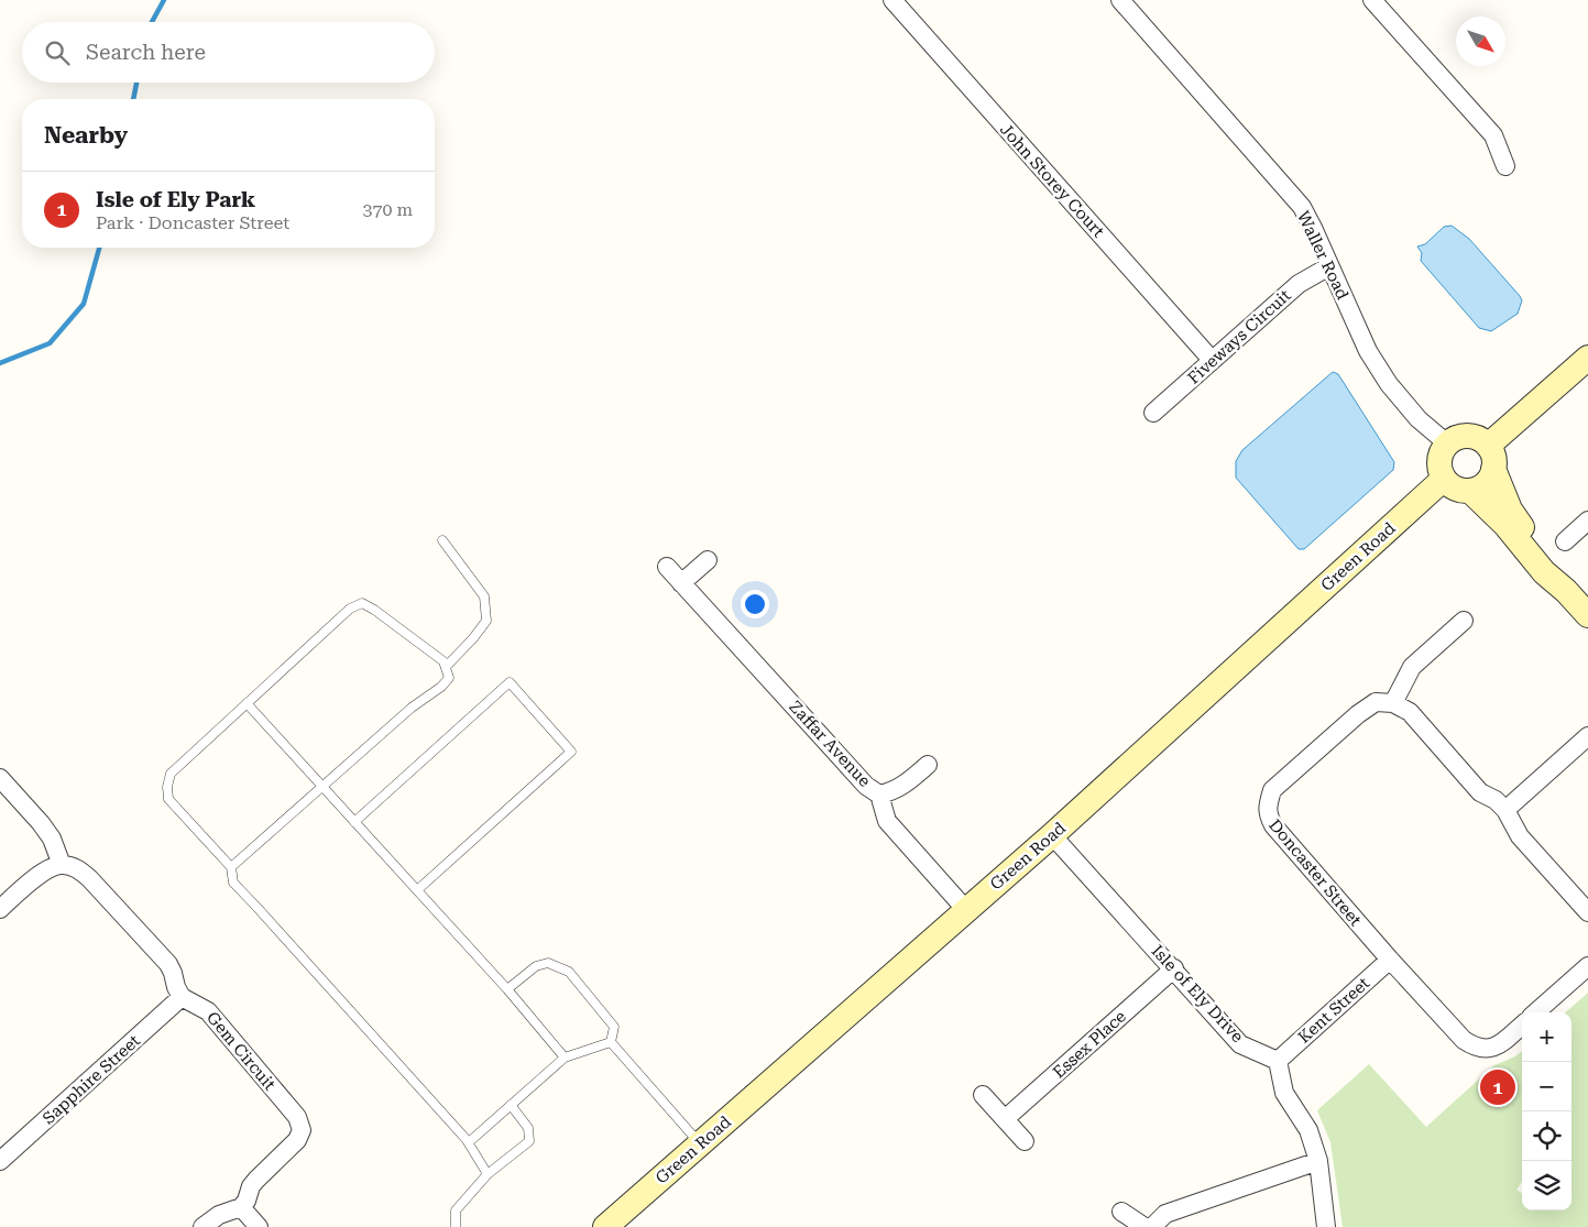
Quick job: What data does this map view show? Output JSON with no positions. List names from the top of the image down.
{
  "streets": {
    "street": [
      "John Storey Court",
      "Waller Road",
      "Fiveways Circuit",
      "Green Road",
      "Zaffar Avenue",
      "Doncaster Street",
      "Isle of Ely Drive",
      "Kent Street",
      "Essex Place",
      "Gem Circuit",
      "Sapphire Street"
    ]
  },
  "crossings": [
    ["John Storey Court", "Fiveways Circuit"],
    ["Waller Road", "Fiveways Circuit"],
    ["Waller Road", "Green Road"],
    ["Green Road", "Zaffar Avenue"],
    ["Green Road", "Isle of Ely Drive"],
    ["Doncaster Street", "Kent Street"],
    ["Isle of Ely Drive", "Kent Street"],
    ["Isle of Ely Drive", "Essex Place"],
    ["Gem Circuit", "Sapphire Street"]
  ],
  "north": "bottom right",
  "page": {
    "search": "Search here",
    "heading": "Nearby",
    "list": [
      {
        "mark": "1",
        "name": "Isle of Ely Park",
        "note": "Park · Doncaster Street",
        "value": "370 m"
      }
    ],
    "map_buttons": ["+", "−"],
    "pins": "1"
  }
}
